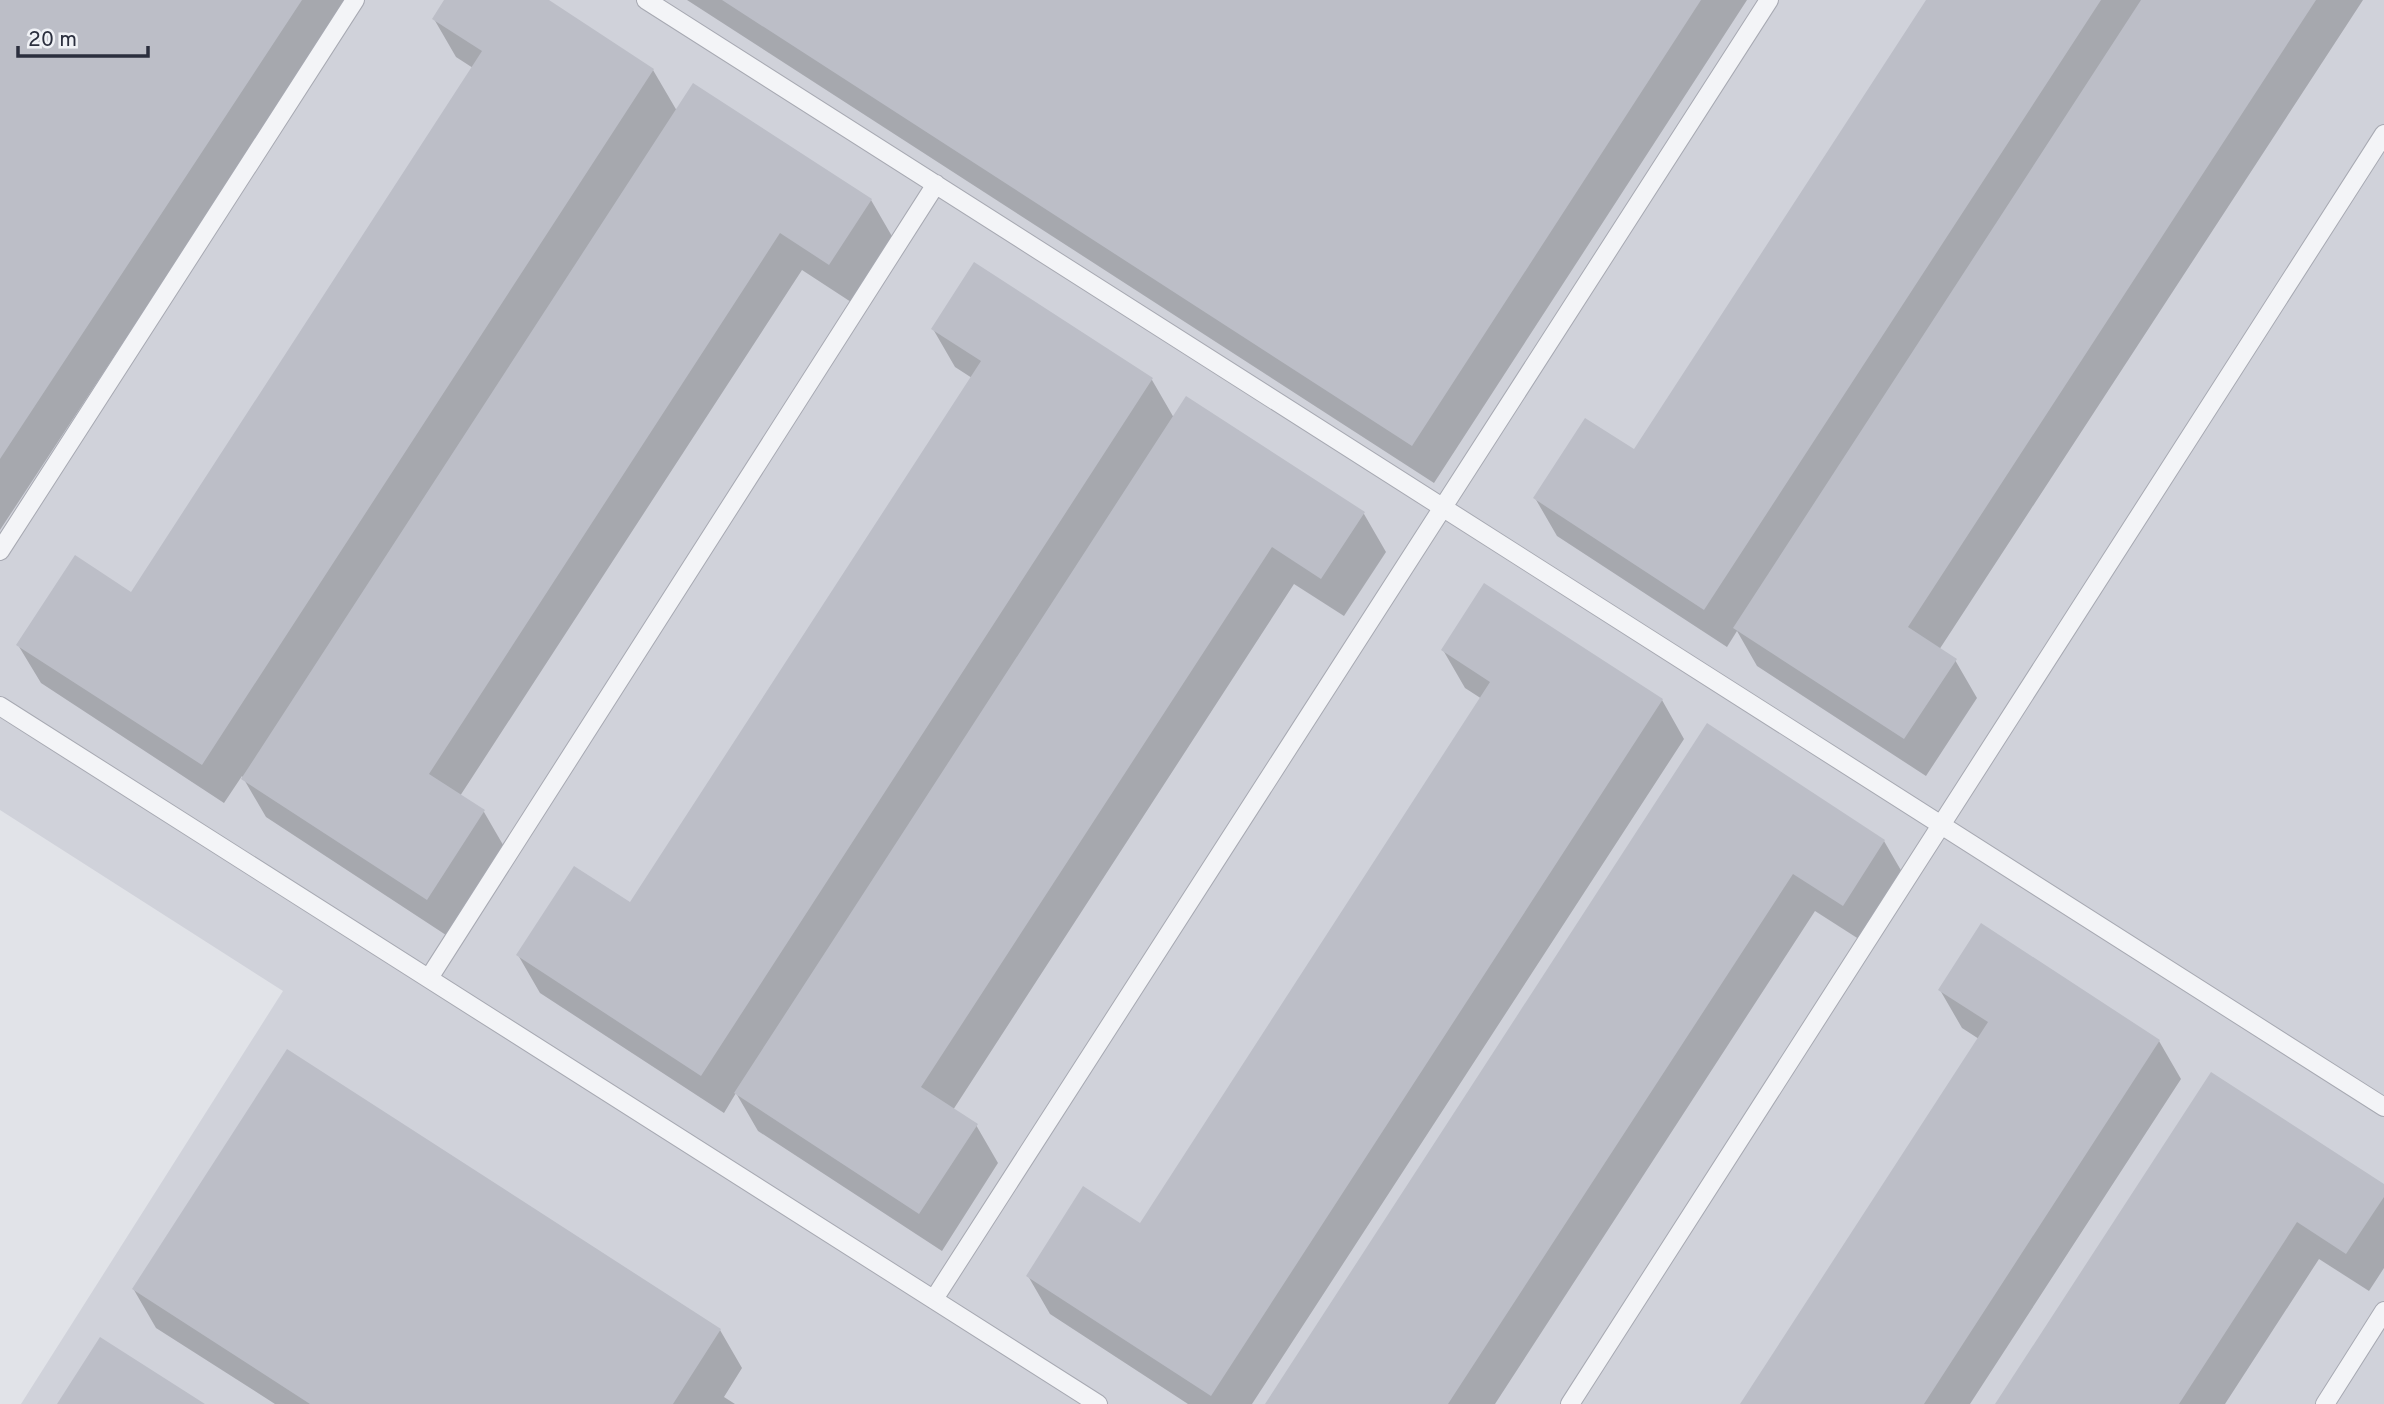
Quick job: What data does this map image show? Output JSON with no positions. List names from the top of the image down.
{
  "scale_bar": "20 m"
}
